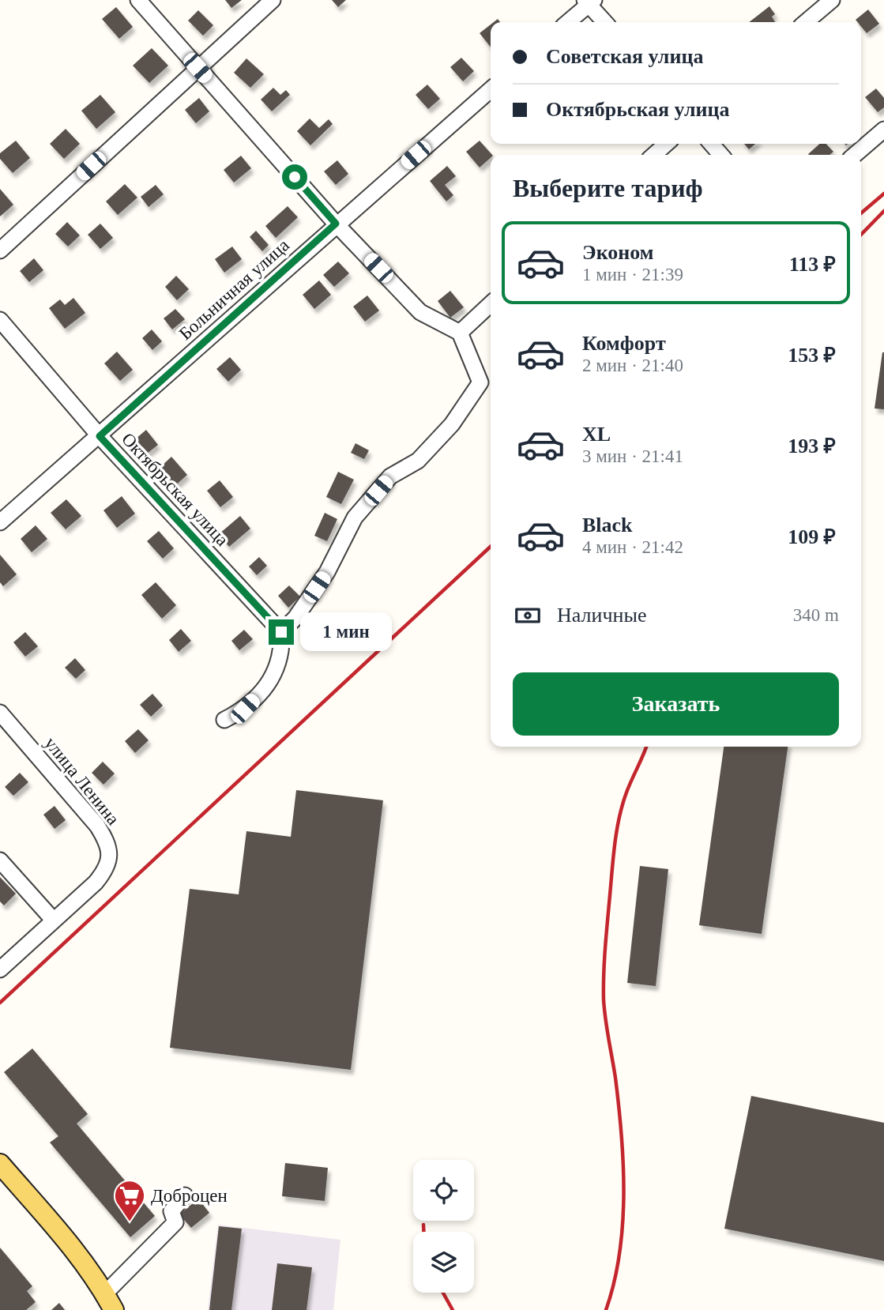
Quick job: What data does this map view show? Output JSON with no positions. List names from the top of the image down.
{
  "streets": {
    "street": ["Больничная улица", "Октябрьская улица", "улица Ленина"]
  },
  "crossings": [
    ["Больничная улица", "Октябрьская улица"]
  ],
  "places": {
    "supermarket": ["Доброцен"]
  },
  "page": {
    "banner": ["Советская улица", "Октябрьская улица"],
    "heading": "Выберите тариф",
    "list": [
      {
        "name": "Эконом",
        "note": "1 мин · 21:39",
        "value": "113 ₽"
      },
      {
        "name": "Комфорт",
        "note": "2 мин · 21:40",
        "value": "153 ₽"
      },
      {
        "name": "XL",
        "note": "3 мин · 21:41",
        "value": "193 ₽"
      },
      {
        "name": "Black",
        "note": "4 мин · 21:42",
        "value": "109 ₽"
      }
    ],
    "pay": ["Наличные", "340 m"],
    "bubble": "1 мин",
    "buttons": "Заказать"
  }
}
